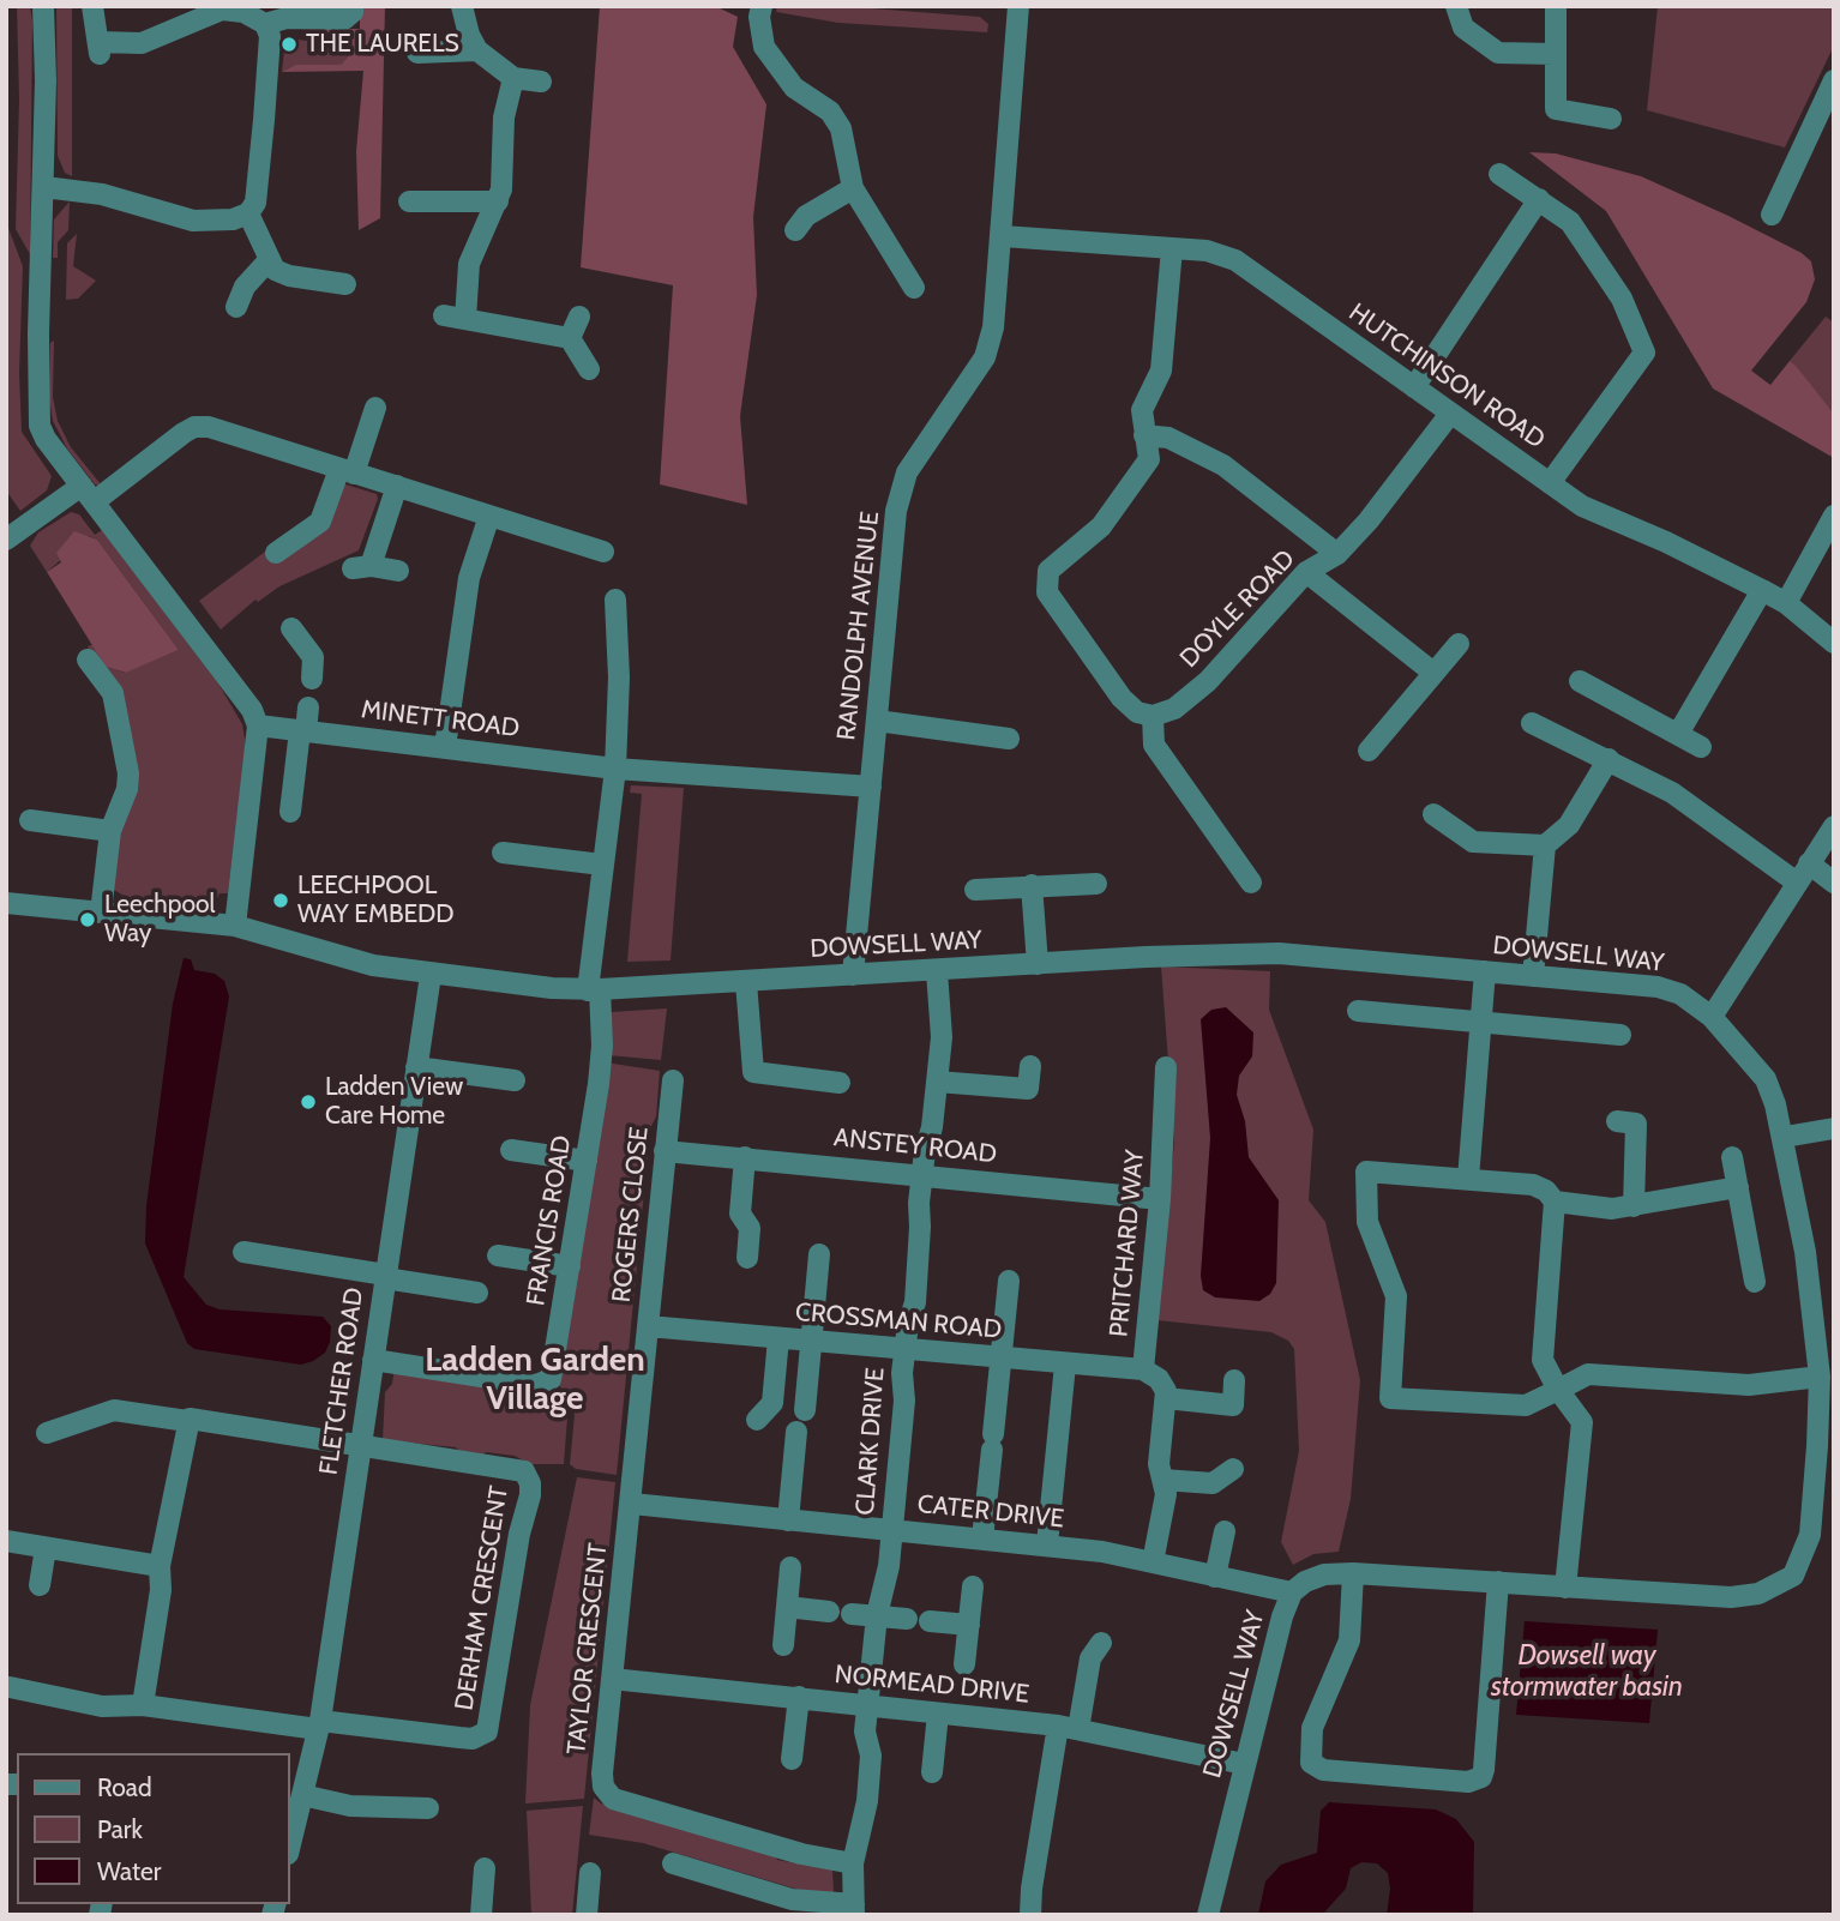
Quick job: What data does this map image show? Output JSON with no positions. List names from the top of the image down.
{
  "streets": {
    "street": [
      "HUTCHINSON ROAD",
      "DOYLE ROAD",
      "RANDOLPH AVENUE",
      "MINETT ROAD",
      "DOWSELL WAY",
      "ANSTEY ROAD",
      "ROGERS CLOSE",
      "FRANCIS ROAD",
      "PRITCHARD WAY",
      "CROSSMAN ROAD",
      "FLETCHER ROAD",
      "CLARK DRIVE",
      "CATER DRIVE",
      "DERHAM CRESCENT",
      "TAYLOR CRESCENT",
      "NORMEAD DRIVE"
    ]
  },
  "crossings": [
    ["HUTCHINSON ROAD", "DOYLE ROAD"],
    ["HUTCHINSON ROAD", "RANDOLPH AVENUE"],
    ["RANDOLPH AVENUE", "MINETT ROAD"],
    ["RANDOLPH AVENUE", "DOWSELL WAY"],
    ["DOWSELL WAY", "FRANCIS ROAD"],
    ["DOWSELL WAY", "FLETCHER ROAD"],
    ["DOWSELL WAY", "CLARK DRIVE"],
    ["DOWSELL WAY", "CATER DRIVE"],
    ["DOWSELL WAY", "NORMEAD DRIVE"],
    ["ANSTEY ROAD", "ROGERS CLOSE"],
    ["ANSTEY ROAD", "PRITCHARD WAY"],
    ["ANSTEY ROAD", "CLARK DRIVE"],
    ["ROGERS CLOSE", "CROSSMAN ROAD"],
    ["ROGERS CLOSE", "CATER DRIVE"],
    ["ROGERS CLOSE", "TAYLOR CRESCENT"],
    ["FRANCIS ROAD", "FLETCHER ROAD"],
    ["PRITCHARD WAY", "CROSSMAN ROAD"],
    ["CROSSMAN ROAD", "CLARK DRIVE"],
    ["FLETCHER ROAD", "DERHAM CRESCENT"],
    ["CLARK DRIVE", "CATER DRIVE"],
    ["CLARK DRIVE", "TAYLOR CRESCENT"],
    ["CLARK DRIVE", "NORMEAD DRIVE"],
    ["CATER DRIVE", "TAYLOR CRESCENT"],
    ["TAYLOR CRESCENT", "NORMEAD DRIVE"]
  ],
  "districts": ["Ladden Garden Village"],
  "water": ["Dowsell way stormwater basin"],
  "places": [
    "THE LAURELS",
    "LEECHPOOL WAY EMBEDD",
    "Leechpool Way",
    "Ladden View Care Home"
  ],
  "legend": ["Road", "Park", "Water"]
}
